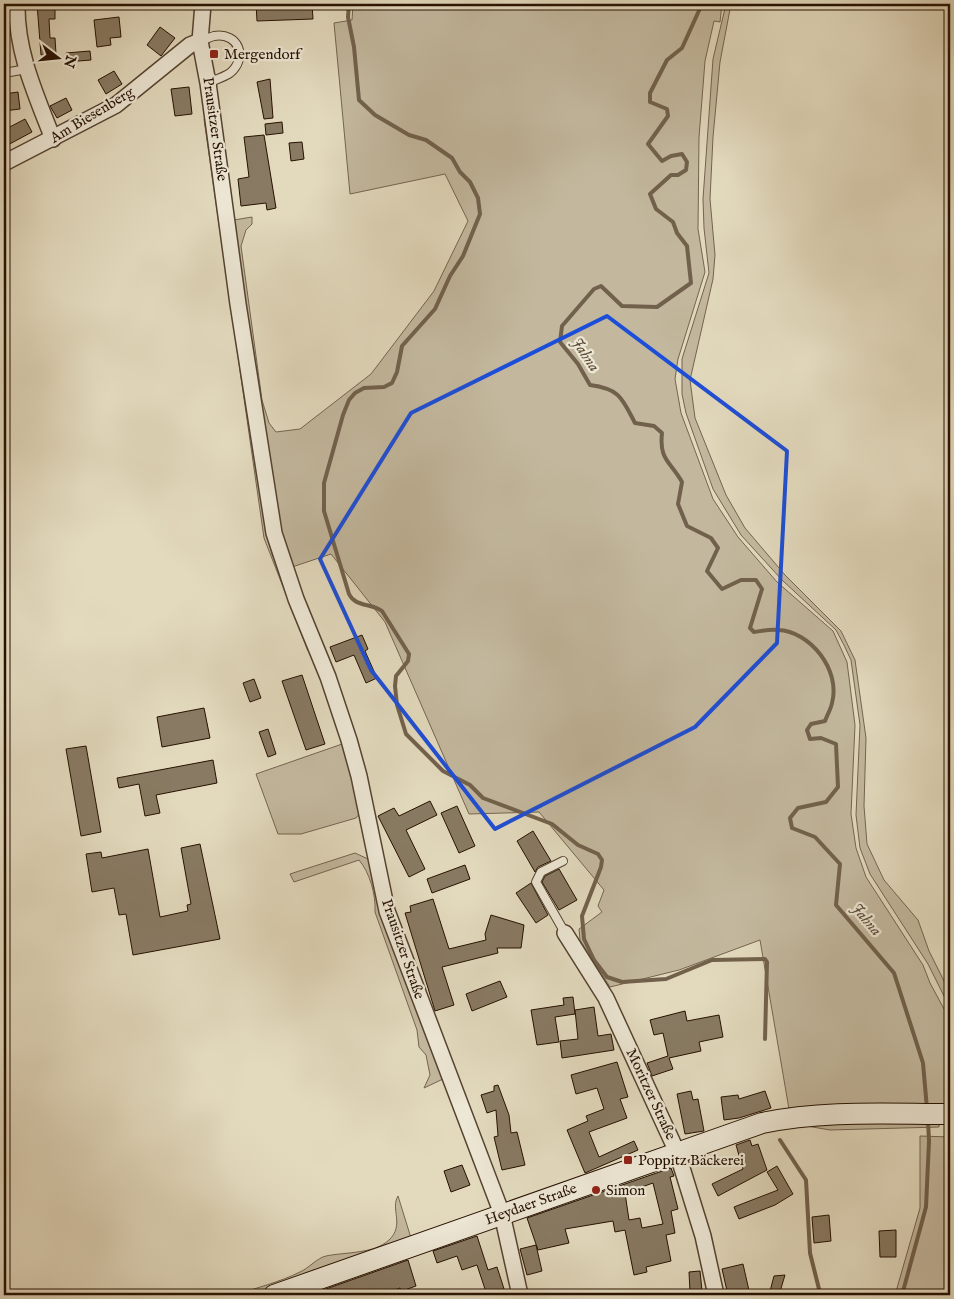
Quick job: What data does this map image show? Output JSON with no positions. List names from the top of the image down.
{
  "streets": {
    "main road": ["Heydaer Straße"],
    "street": ["Am Biesenberg", "Prausitzer Straße", "Moritzer Straße"]
  },
  "crossings": [
    ["Am Biesenberg", "Prausitzer Straße"],
    ["Prausitzer Straße", "Heydaer Straße"],
    ["Moritzer Straße", "Heydaer Straße"]
  ],
  "water": ["Jahna"],
  "places": {
    "transit": ["Mergendorf", "Poppitz Bäckerei"],
    "other": ["Simon"]
  },
  "north": "right"
}
